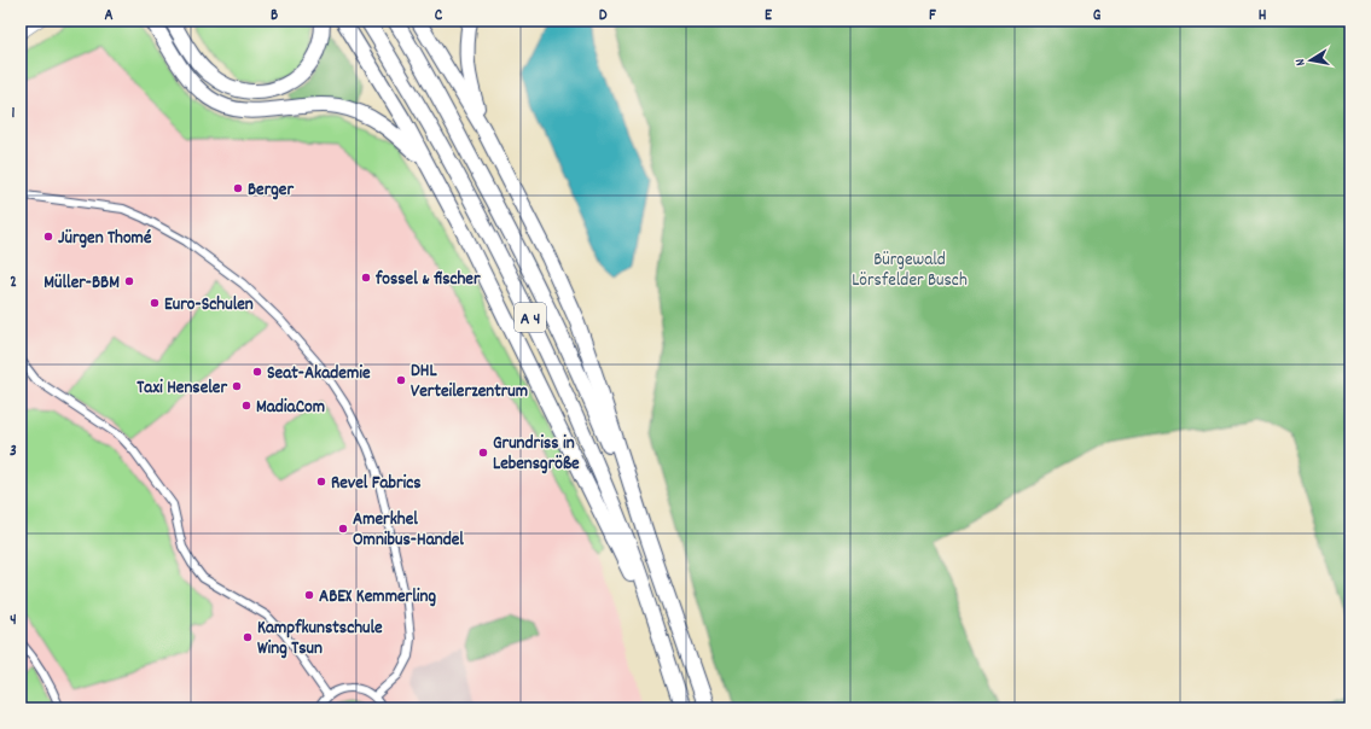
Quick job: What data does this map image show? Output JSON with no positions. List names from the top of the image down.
{
  "streets": {
    "highway": ["A 4"]
  },
  "parks": ["Bürgewald Lörsfelder Busch"],
  "places": [
    "Berger",
    "Jürgen Thomé",
    "fossel & fischer",
    "Müller-BBM",
    "Euro-Schulen",
    "Seat-Akademie",
    "DHL Verteilerzentrum",
    "Taxi Henseler",
    "MadiaCom",
    "Grundriss in Lebensgröße",
    "Revel Fabrics",
    "Amerkhel Omnibus-Handel",
    "ABEX Kemmerling",
    "Kampfkunstschule Wing Tsun"
  ],
  "north": "left",
  "grid": {
    "columns": [
      "A",
      "B",
      "C",
      "D",
      "E",
      "F",
      "G",
      "H"
    ],
    "rows": [
      "1",
      "2",
      "3",
      "4"
    ]
  }
}
